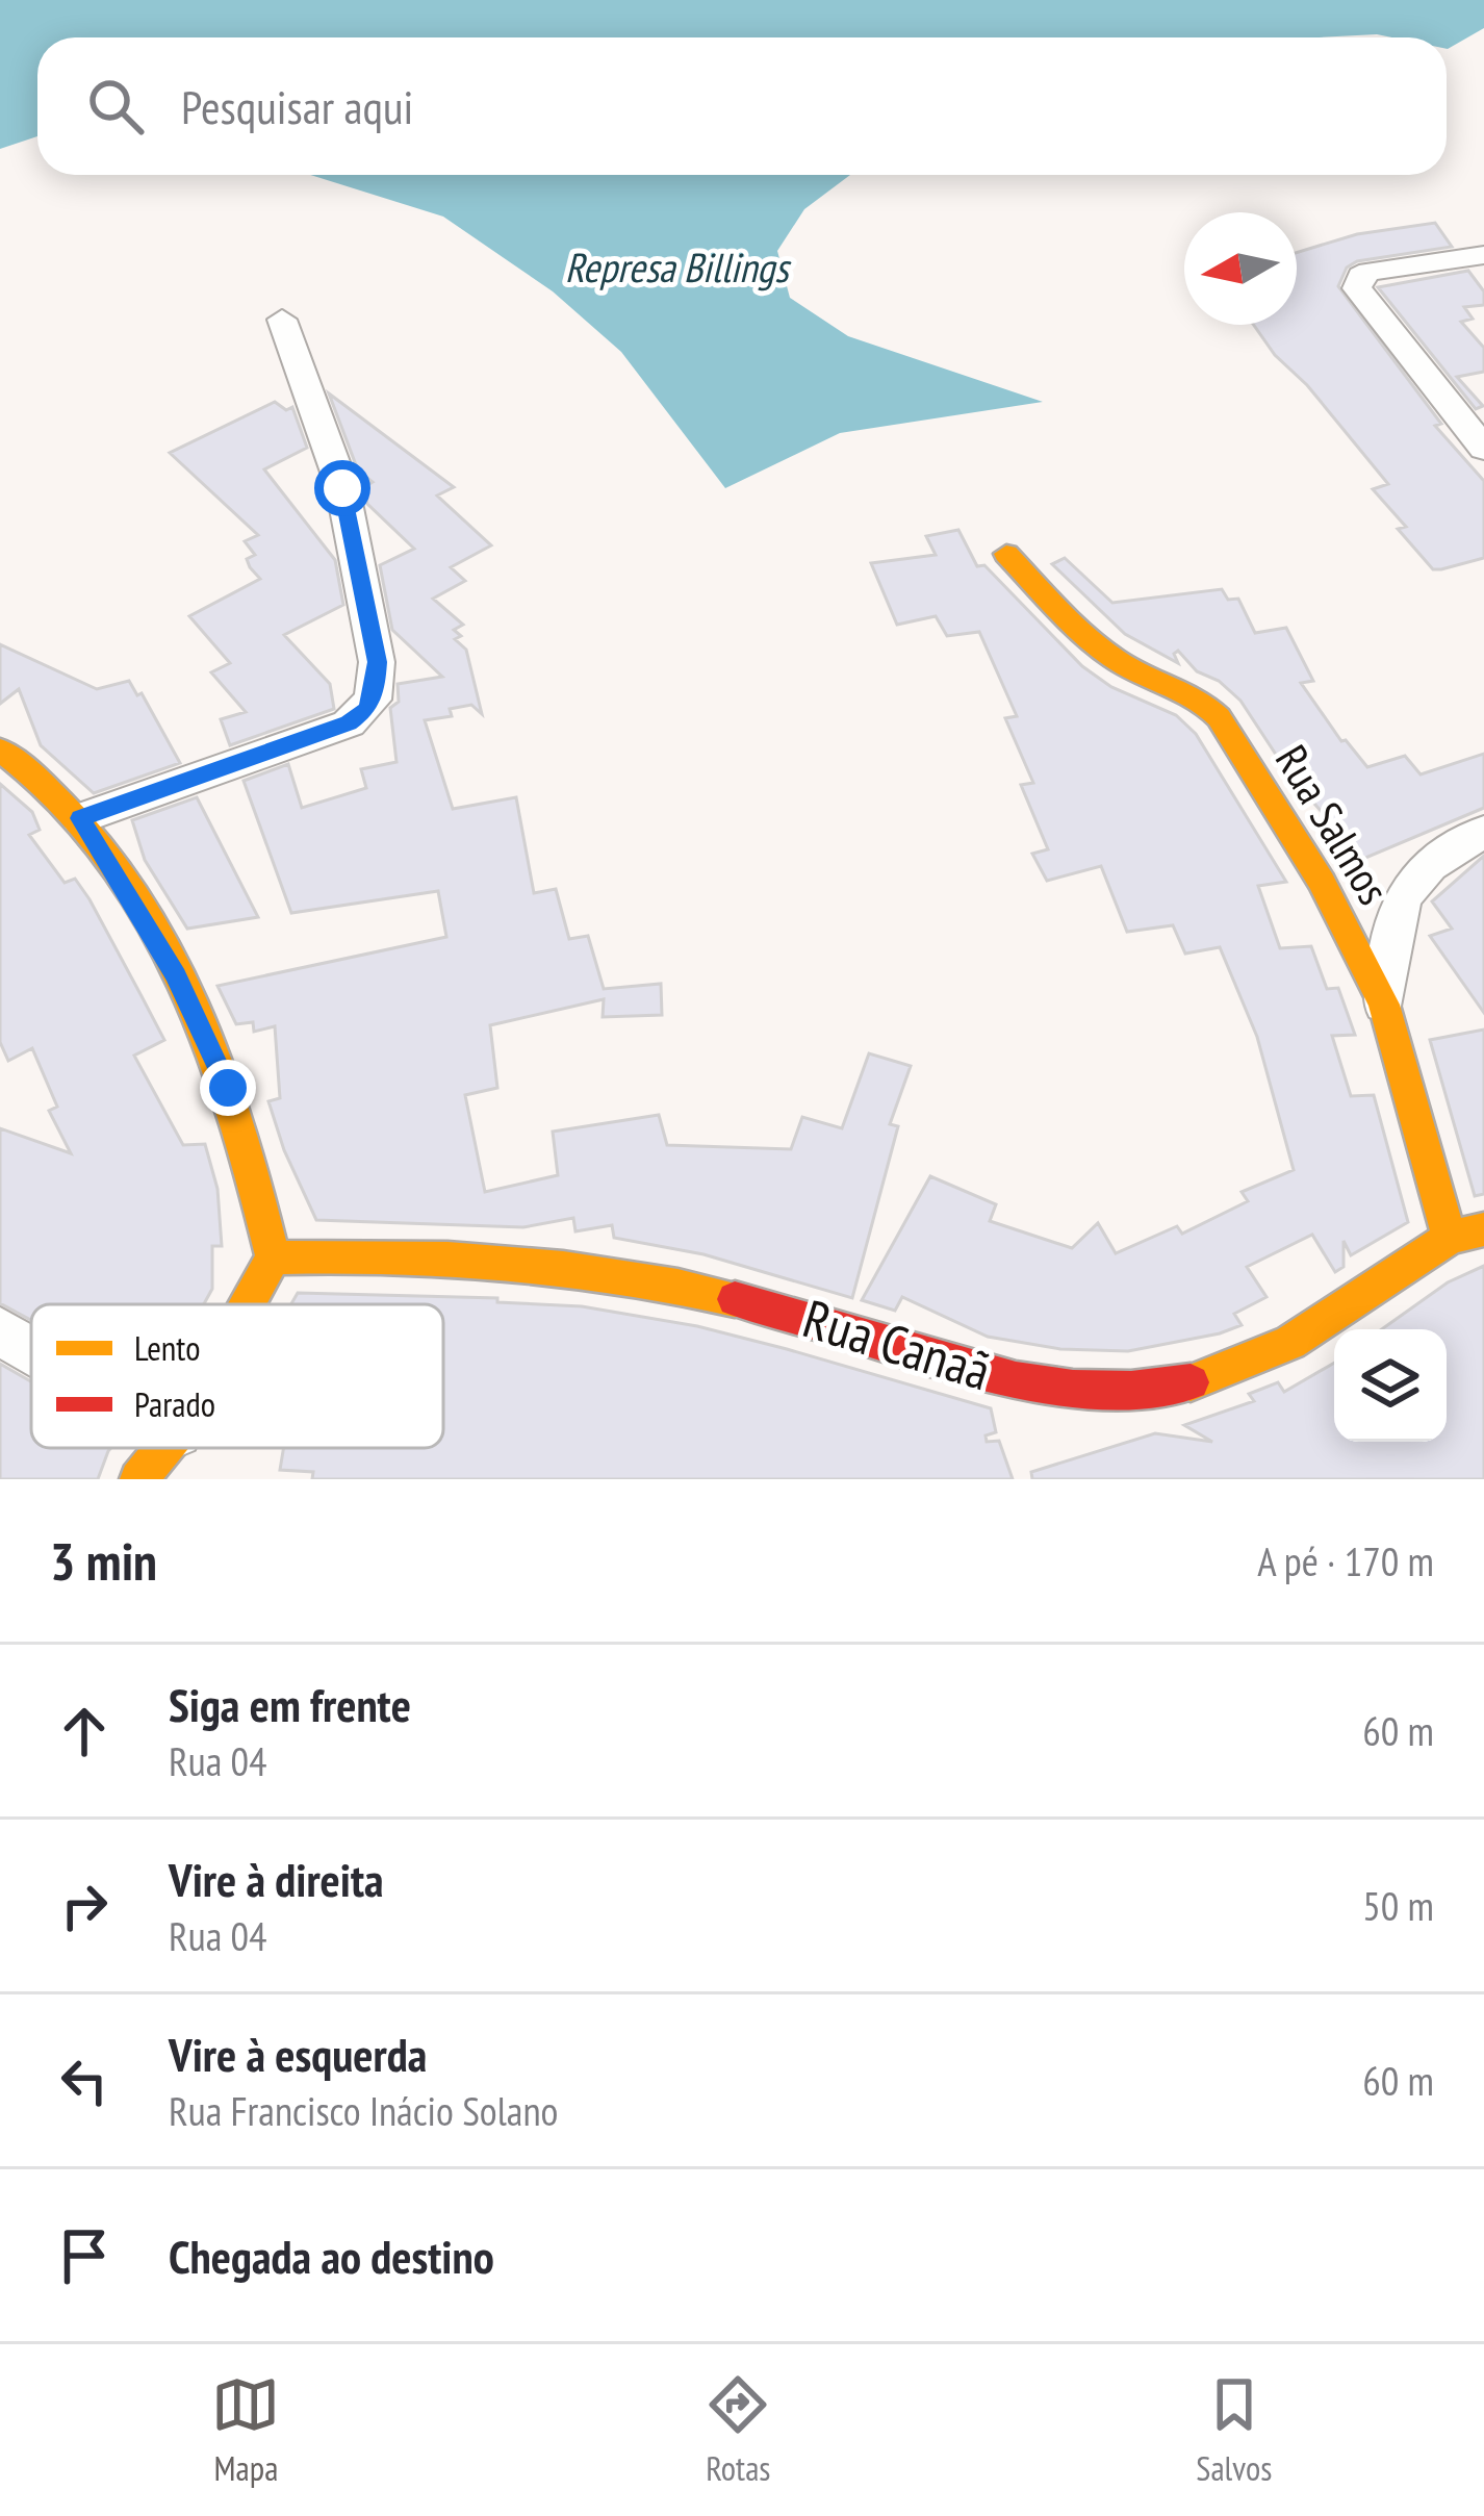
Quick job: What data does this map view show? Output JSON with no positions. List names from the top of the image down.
{
  "streets": {
    "street": ["Rua Salmos", "Rua Canaã"]
  },
  "crossings": [
    ["Rua Salmos", "Rua Canaã"]
  ],
  "water": ["Represa Billings"],
  "legend": ["Lento", "Parado"],
  "north": "left",
  "page": {
    "search": "Pesquisar aqui",
    "heading": ["3 min", "A pé · 170 m"],
    "list": [
      ["Siga em frente", "Rua 04", "60 m"],
      ["Vire à direita", "Rua 04", "50 m"],
      ["Vire à esquerda", "Rua Francisco Inácio Solano", "60 m"],
      "Chegada ao destino"
    ],
    "nav": ["Mapa", "Rotas", "Salvos"]
  }
}
